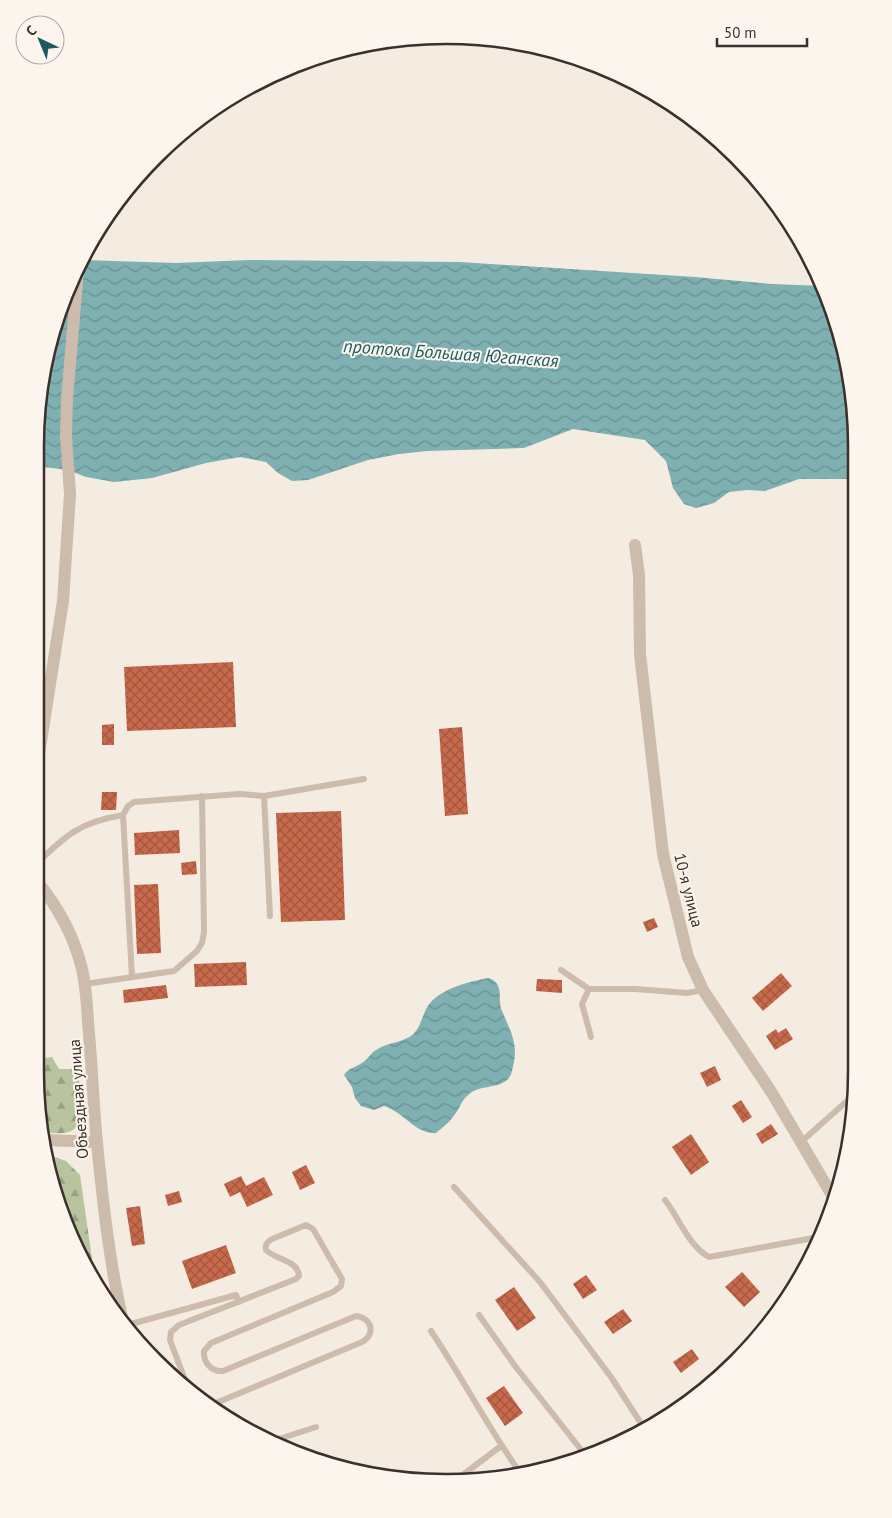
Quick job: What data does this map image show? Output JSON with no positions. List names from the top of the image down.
{
  "streets": {
    "street": ["10-я улица", "Объездная улица"]
  },
  "water": ["протока Большая Юганская"],
  "scale_bar": "50 m",
  "north": "top left"
}
